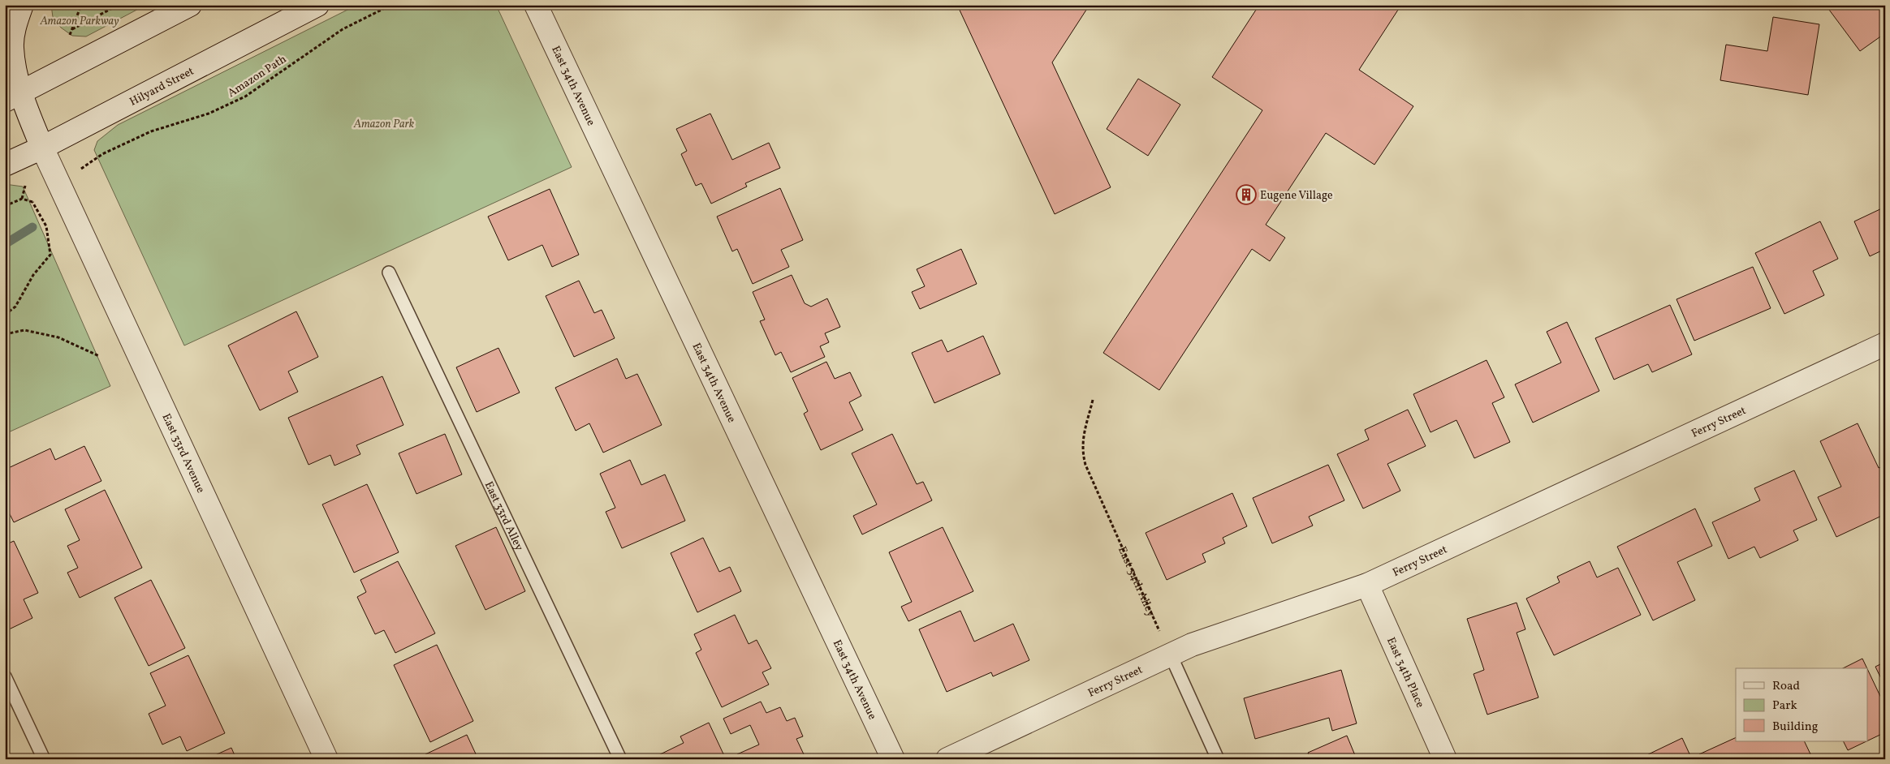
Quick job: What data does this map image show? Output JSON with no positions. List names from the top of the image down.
{
  "streets": {
    "street": [
      "Hilyard Street",
      "East 34th Avenue",
      "Ferry Street",
      "East 33rd Avenue",
      "East 34th Place"
    ],
    "lane": ["East 33rd Alley"],
    "path": ["Amazon Path", "East 34th Alley"]
  },
  "crossings": [
    ["Hilyard Street", "East 33rd Avenue"],
    ["Ferry Street", "East 34th Alley"],
    ["Ferry Street", "East 34th Place"]
  ],
  "parks": ["Amazon Parkway", "Amazon Park"],
  "places": {
    "building": ["Eugene Village"]
  },
  "legend": ["Road", "Park", "Building"]
}
